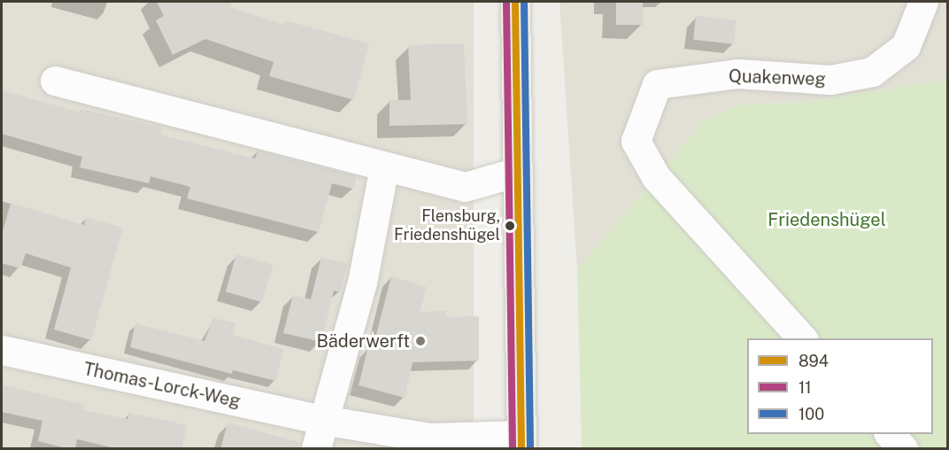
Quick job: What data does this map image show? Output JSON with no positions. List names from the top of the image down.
{
  "streets": {
    "street": ["Quakenweg", "Thomas-Lorck-Weg"]
  },
  "parks": ["Friedenshügel"],
  "places": ["Flensburg, Friedenshügel", "Bäderwerft"],
  "lines": ["transit line 894", "transit line 11", "transit line 100"],
  "legend": ["894", "11", "100"]
}
